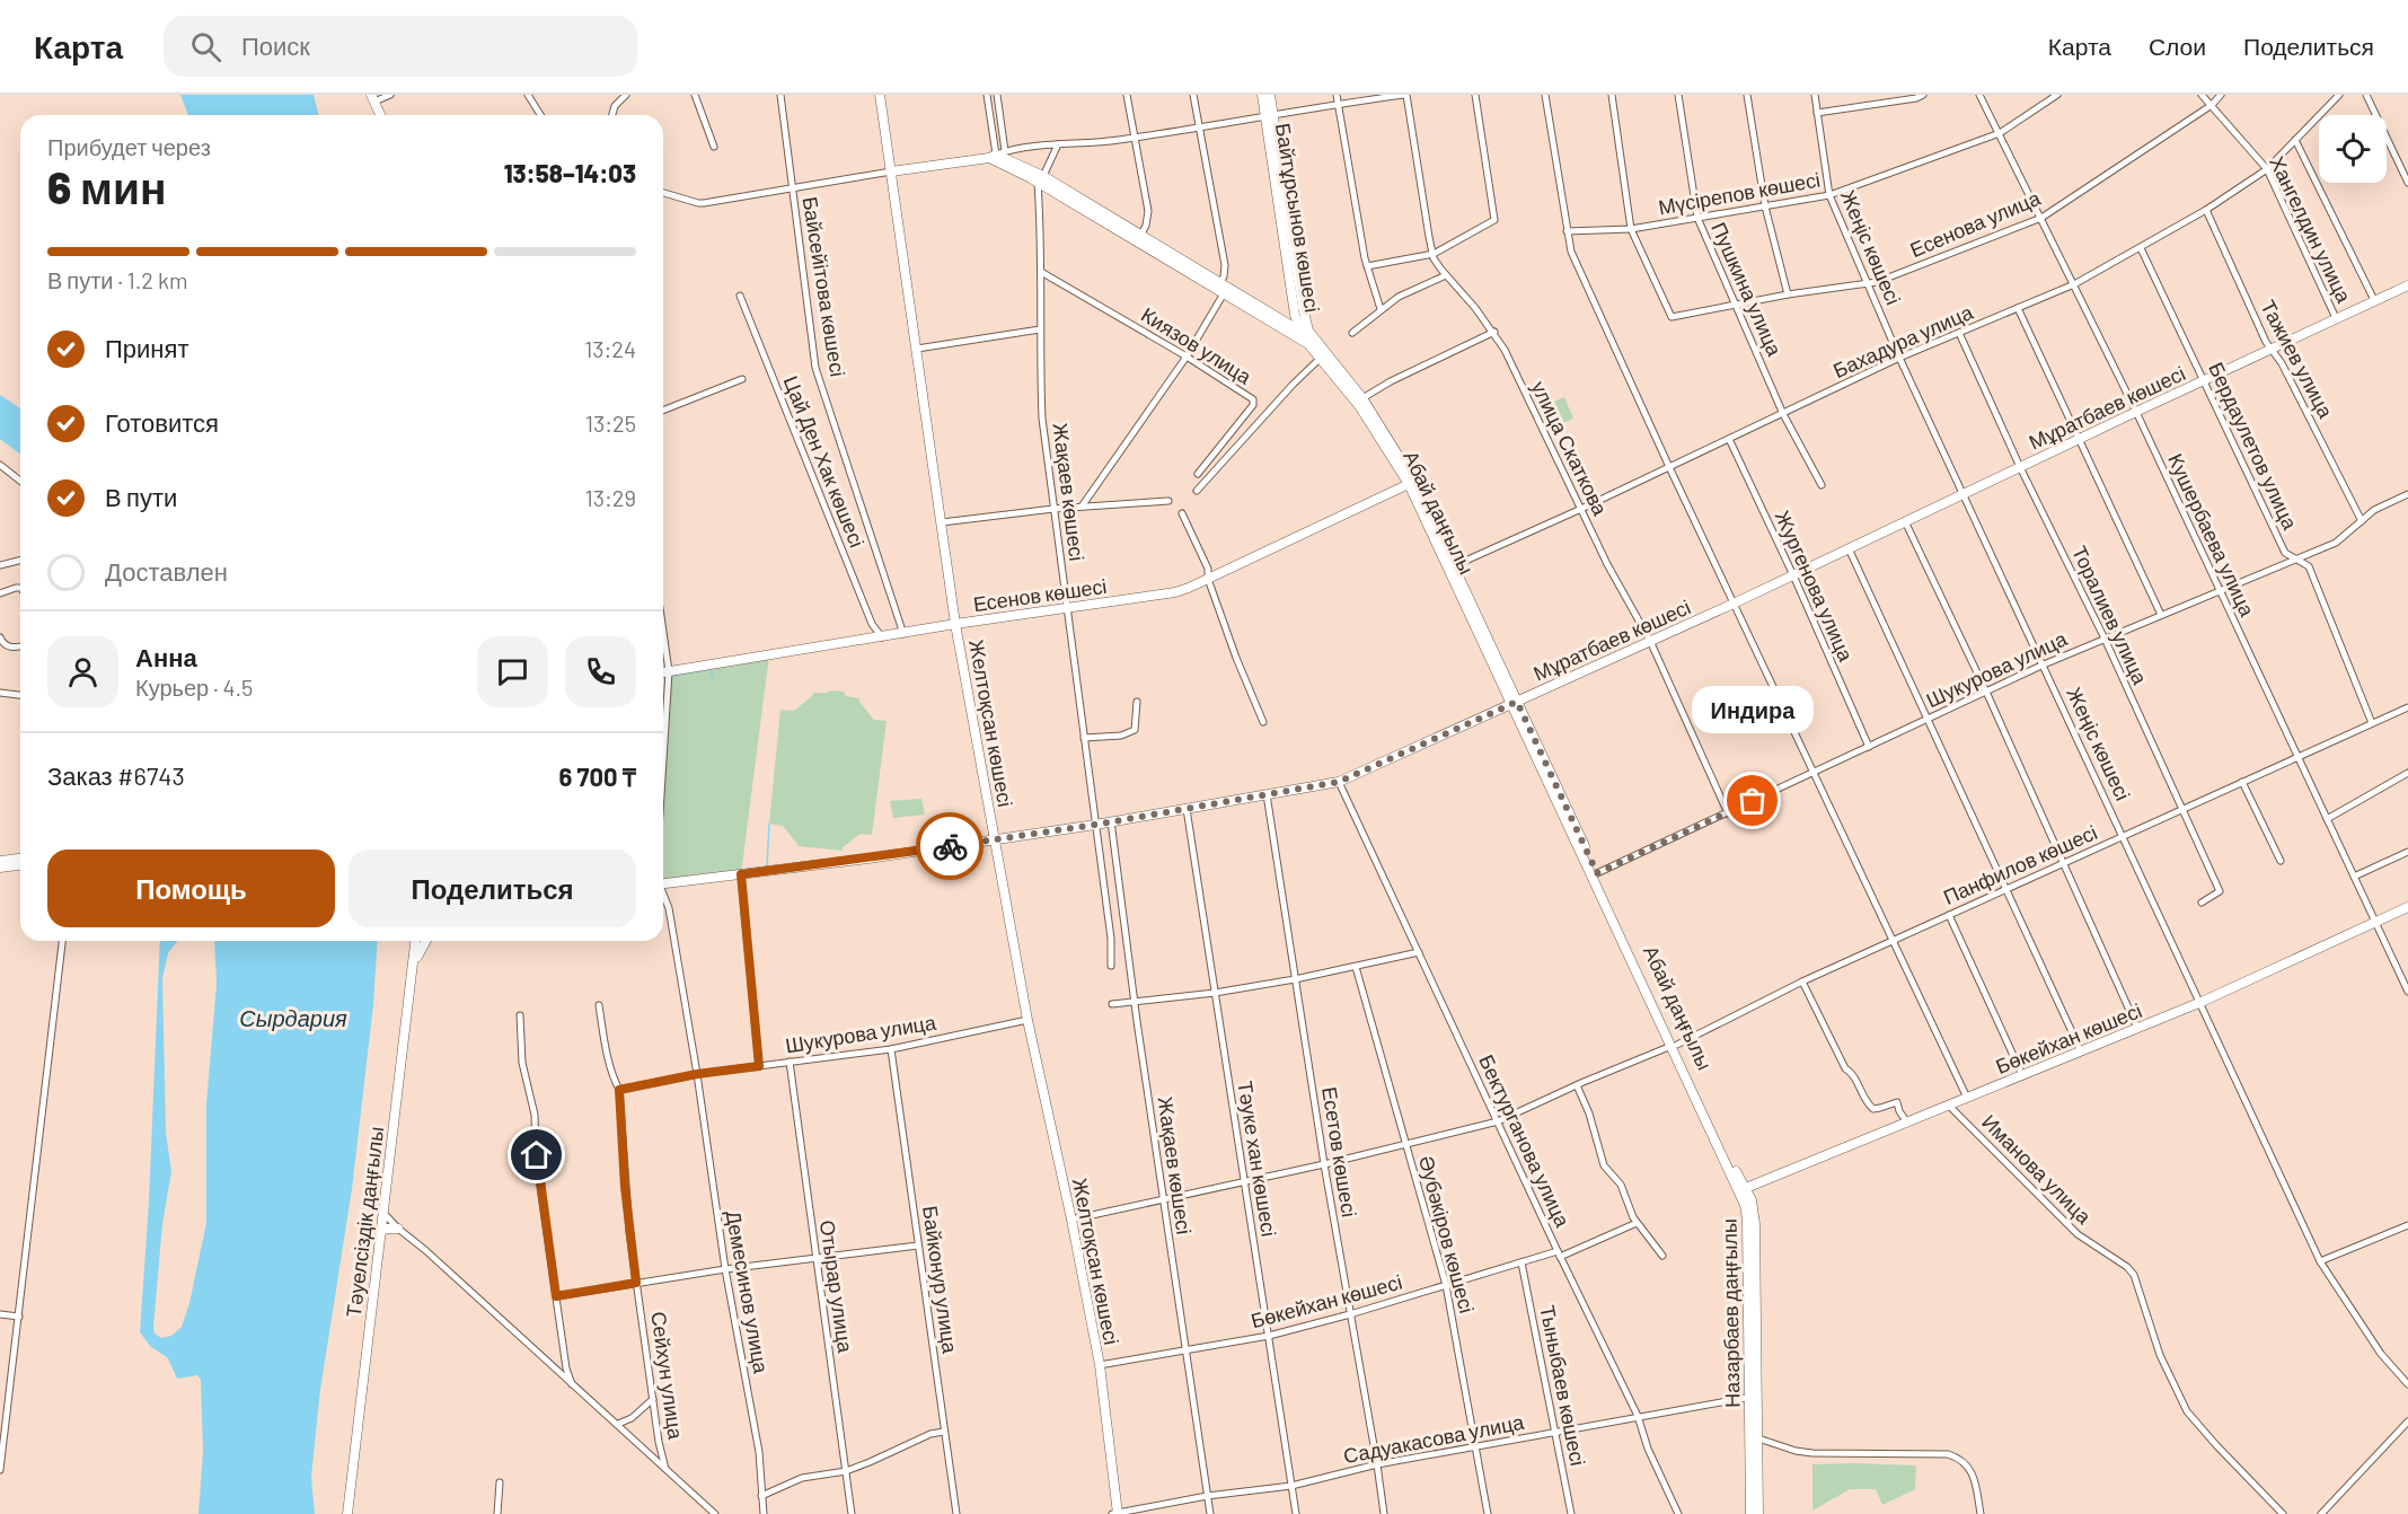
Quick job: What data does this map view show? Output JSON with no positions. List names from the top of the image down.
{
  "streets": {
    "street": [
      "Мүсірепов көшесі",
      "Байтұрсынов көшесі",
      "Есенова улица",
      "Хангелдин улица",
      "Жеңіс көшесі",
      "Байсейітова көшесі",
      "Пушкина улица",
      "Бахадура улица",
      "Киязов улица",
      "Тажиев улица",
      "Мұратбаев көшесі",
      "Бердаулетов улица",
      "улица Скаткова",
      "Цай Ден Хак көшесі",
      "Жақаев көшесі",
      "Абай даңғылы",
      "Кушербаева улица",
      "Жургенова улица",
      "Есенов көшесі",
      "Торалиев улица",
      "Шукурова улица",
      "Желтоқсан көшесі",
      "Панфилов көшесі",
      "Бөкейхан көшесі",
      "Бектурганова улица",
      "Есетов көшесі",
      "Тәуке хан көшесі",
      "Иманова улица",
      "Тәуелсіздік даңғылы",
      "Әубәкіров көшесі",
      "Байконур улица",
      "Отырар улица",
      "Демесинов улица",
      "Назарбаев даңғылы",
      "Сейхун улица",
      "Тыныбаев көшесі",
      "Садуакасова улица"
    ]
  },
  "crossings": [
    ["Мүсірепов көшесі", "Есенова улица"],
    ["Мүсірепов көшесі", "Жеңіс көшесі"],
    ["Мүсірепов көшесі", "Пушкина улица"],
    ["Мүсірепов көшесі", "Кушербаева улица"],
    ["Байтұрсынов көшесі", "Абай даңғылы"],
    ["Есенова улица", "Хангелдин улица"],
    ["Есенова улица", "Жеңіс көшесі"],
    ["Есенова улица", "Пушкина улица"],
    ["Есенова улица", "Кушербаева улица"],
    ["Хангелдин улица", "Бахадура улица"],
    ["Хангелдин улица", "Мұратбаев көшесі"],
    ["Жеңіс көшесі", "Бахадура улица"],
    ["Жеңіс көшесі", "Мұратбаев көшесі"],
    ["Жеңіс көшесі", "Шукурова улица"],
    ["Жеңіс көшесі", "Панфилов көшесі"],
    ["Жеңіс көшесі", "Бөкейхан көшесі"],
    ["Байсейітова көшесі", "Есенов көшесі"],
    ["Пушкина улица", "Бахадура улица"],
    ["Бахадура улица", "Тажиев улица"],
    ["Бахадура улица", "Бердаулетов улица"],
    ["Бахадура улица", "улица Скаткова"],
    ["Бахадура улица", "Абай даңғылы"],
    ["Бахадура улица", "Кушербаева улица"],
    ["Бахадура улица", "Жургенова улица"],
    ["Бахадура улица", "Торалиев улица"],
    ["Киязов улица", "Жақаев көшесі"],
    ["Тажиев улица", "Мұратбаев көшесі"],
    ["Тажиев улица", "Шукурова улица"],
    ["Мұратбаев көшесі", "Бердаулетов улица"],
    ["Мұратбаев көшесі", "улица Скаткова"],
    ["Мұратбаев көшесі", "Жақаев көшесі"],
    ["Мұратбаев көшесі", "Абай даңғылы"],
    ["Мұратбаев көшесі", "Кушербаева улица"],
    ["Мұратбаев көшесі", "Жургенова улица"],
    ["Мұратбаев көшесі", "Торалиев улица"],
    ["Мұратбаев көшесі", "Желтоқсан көшесі"],
    ["Мұратбаев көшесі", "Бектурганова улица"],
    ["Мұратбаев көшесі", "Есетов көшесі"],
    ["Мұратбаев көшесі", "Тәуке хан көшесі"],
    ["Бердаулетов улица", "Шукурова улица"],
    ["Бердаулетов улица", "Панфилов көшесі"],
    ["улица Скаткова", "Шукурова улица"],
    ["Цай Ден Хак көшесі", "Есенов көшесі"],
    ["Жақаев көшесі", "Абай даңғылы"],
    ["Жақаев көшесі", "Есенов көшесі"],
    ["Жақаев көшесі", "Панфилов көшесі"],
    ["Жақаев көшесі", "Бөкейхан көшесі"],
    ["Жақаев көшесі", "Садуакасова улица"],
    ["Абай даңғылы", "Есенов көшесі"],
    ["Абай даңғылы", "Шукурова улица"],
    ["Абай даңғылы", "Панфилов көшесі"],
    ["Абай даңғылы", "Назарбаев даңғылы"],
    ["Кушербаева улица", "Шукурова улица"],
    ["Кушербаева улица", "Панфилов көшесі"],
    ["Кушербаева улица", "Бөкейхан көшесі"],
    ["Жургенова улица", "Шукурова улица"],
    ["Есенов көшесі", "Желтоқсан көшесі"],
    ["Торалиев улица", "Шукурова улица"],
    ["Торалиев улица", "Панфилов көшесі"],
    ["Шукурова улица", "Желтоқсан көшесі"],
    ["Шукурова улица", "Байконур улица"],
    ["Шукурова улица", "Отырар улица"],
    ["Шукурова улица", "Демесинов улица"],
    ["Шукурова улица", "Сейхун улица"],
    ["Желтоқсан көшесі", "Панфилов көшесі"],
    ["Желтоқсан көшесі", "Бөкейхан көшесі"],
    ["Желтоқсан көшесі", "Садуакасова улица"],
    ["Панфилов көшесі", "Бектурганова улица"],
    ["Панфилов көшесі", "Есетов көшесі"],
    ["Панфилов көшесі", "Тәуке хан көшесі"],
    ["Панфилов көшесі", "Әубәкіров көшесі"],
    ["Панфилов көшесі", "Назарбаев даңғылы"],
    ["Бөкейхан көшесі", "Бектурганова улица"],
    ["Бөкейхан көшесі", "Есетов көшесі"],
    ["Бөкейхан көшесі", "Тәуке хан көшесі"],
    ["Бөкейхан көшесі", "Иманова улица"],
    ["Бөкейхан көшесі", "Әубәкіров көшесі"],
    ["Бөкейхан көшесі", "Назарбаев даңғылы"],
    ["Бөкейхан көшесі", "Тыныбаев көшесі"],
    ["Бектурганова улица", "Садуакасова улица"],
    ["Есетов көшесі", "Садуакасова улица"],
    ["Тәуке хан көшесі", "Садуакасова улица"],
    ["Әубәкіров көшесі", "Садуакасова улица"],
    ["Назарбаев даңғылы", "Садуакасова улица"],
    ["Тыныбаев көшесі", "Садуакасова улица"]
  ],
  "water": ["Сырдария"],
  "places": ["Индира"],
  "page": {
    "header": "Карта",
    "search": "Поиск",
    "nav": ["Карта", "Слои", "Поделиться"],
    "heading": ["6 мин", "Прибудет через", "13:58–14:03"],
    "panel": [
      "Анна",
      "Курьер · 4.5",
      "Заказ #6743",
      "6 700 ₸"
    ],
    "bar": "В пути · 1.2 km",
    "list": [
      ["Принят", "13:24"],
      ["Готовится", "13:25"],
      ["В пути", "13:29"],
      "Доставлен"
    ],
    "bubble": "Индира",
    "buttons": ["Помощь", "Поделиться"]
  }
}
